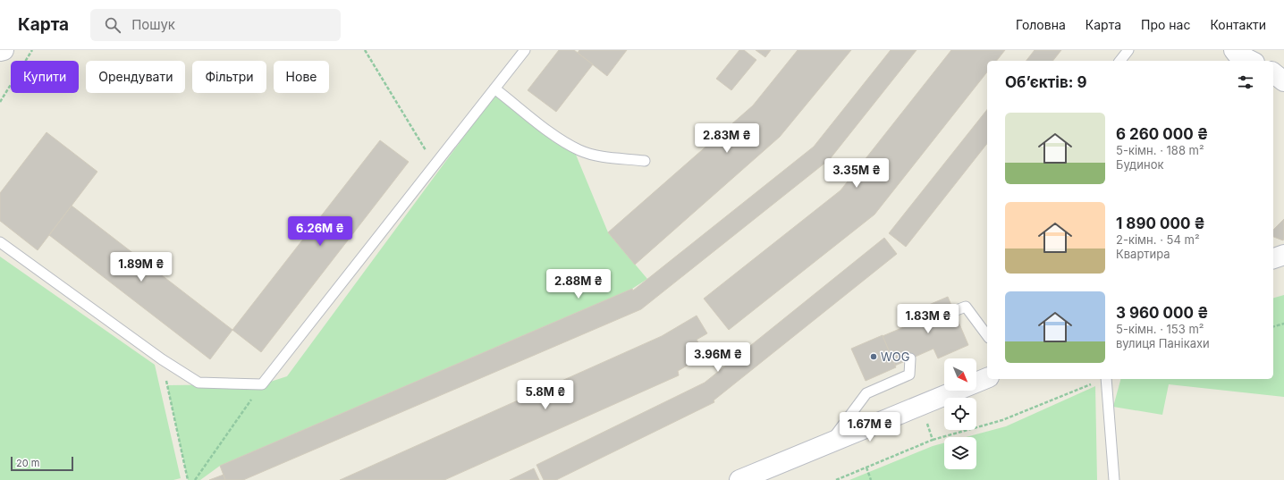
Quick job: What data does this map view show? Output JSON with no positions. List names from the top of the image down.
{
  "places": ["WOG"],
  "scale_bar": "20 m",
  "north": "bottom right",
  "page": {
    "header": "Карта",
    "search": "Пошук",
    "nav": [
      "Головна",
      "Карта",
      "Про нас",
      "Контакти"
    ],
    "chip": [
      "Купити",
      "Орендувати",
      "Фільтри",
      "Нове"
    ],
    "heading": "Об’єктів: 9",
    "list": [
      {
        "name": "6 260 000 ₴",
        "note": "5-кімн. · 188 m² · Будинок"
      },
      {
        "name": "1 890 000 ₴",
        "note": "2-кімн. · 54 m² · Квартира"
      },
      {
        "name": "3 960 000 ₴",
        "note": "5-кімн. · 153 m² · вулиця Панікахи"
      }
    ],
    "price": [
      "2.83M ₴",
      "3.35M ₴",
      "6.26M ₴",
      "1.89M ₴",
      "2.88M ₴",
      "1.83M ₴",
      "3.96M ₴",
      "5.8M ₴",
      "1.67M ₴"
    ],
    "scale": "20 m"
  }
}
